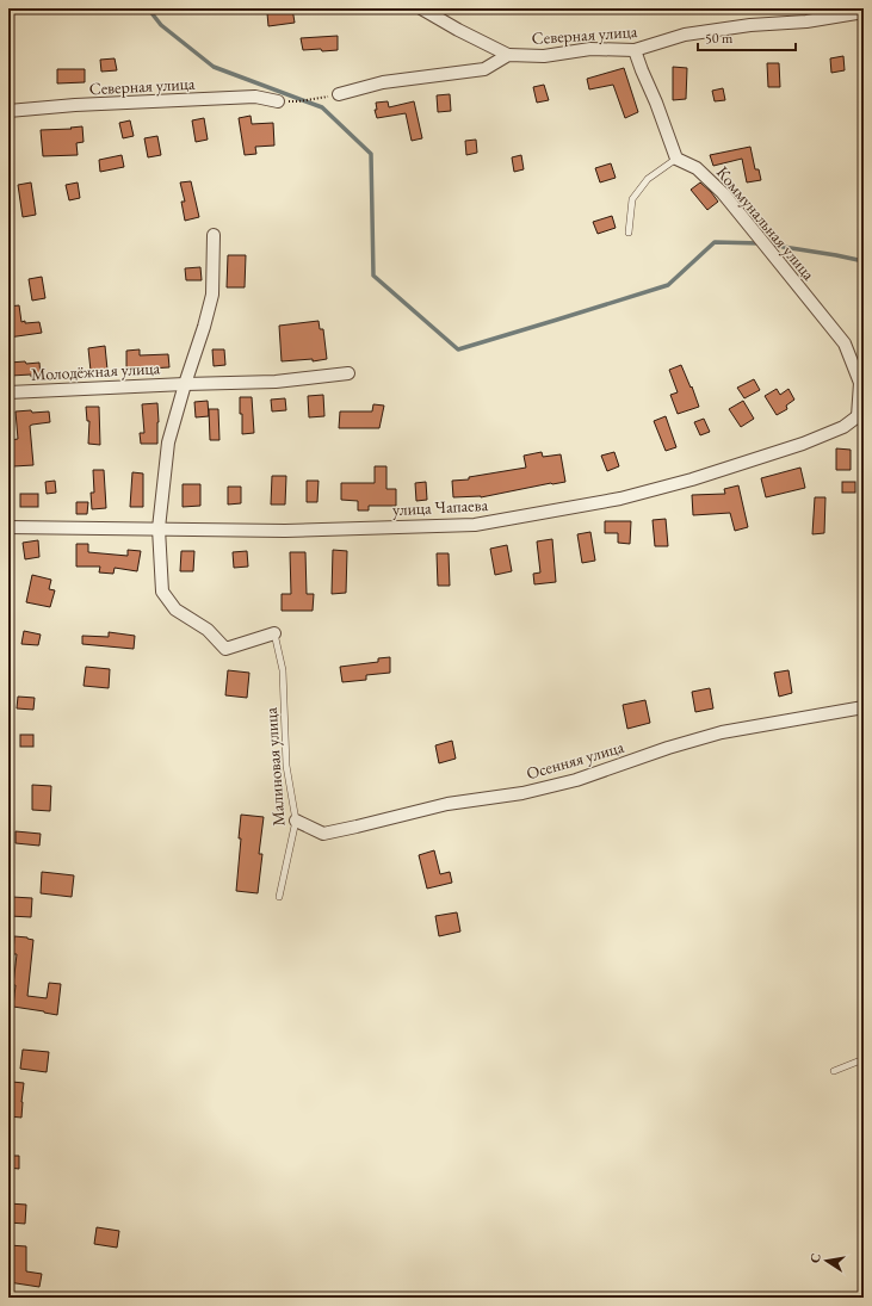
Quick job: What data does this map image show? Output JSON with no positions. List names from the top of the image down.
{
  "streets": {
    "street": [
      "Северная улица",
      "Коммунальная улица",
      "Молодёжная улица",
      "улица Чапаева",
      "Осенняя улица"
    ],
    "lane": ["Малиновая улица"]
  },
  "crossings": [
    ["Коммунальная улица", "улица Чапаева"],
    ["Осенняя улица", "Малиновая улица"]
  ],
  "scale_bar": "50 m",
  "north": "left"
}
